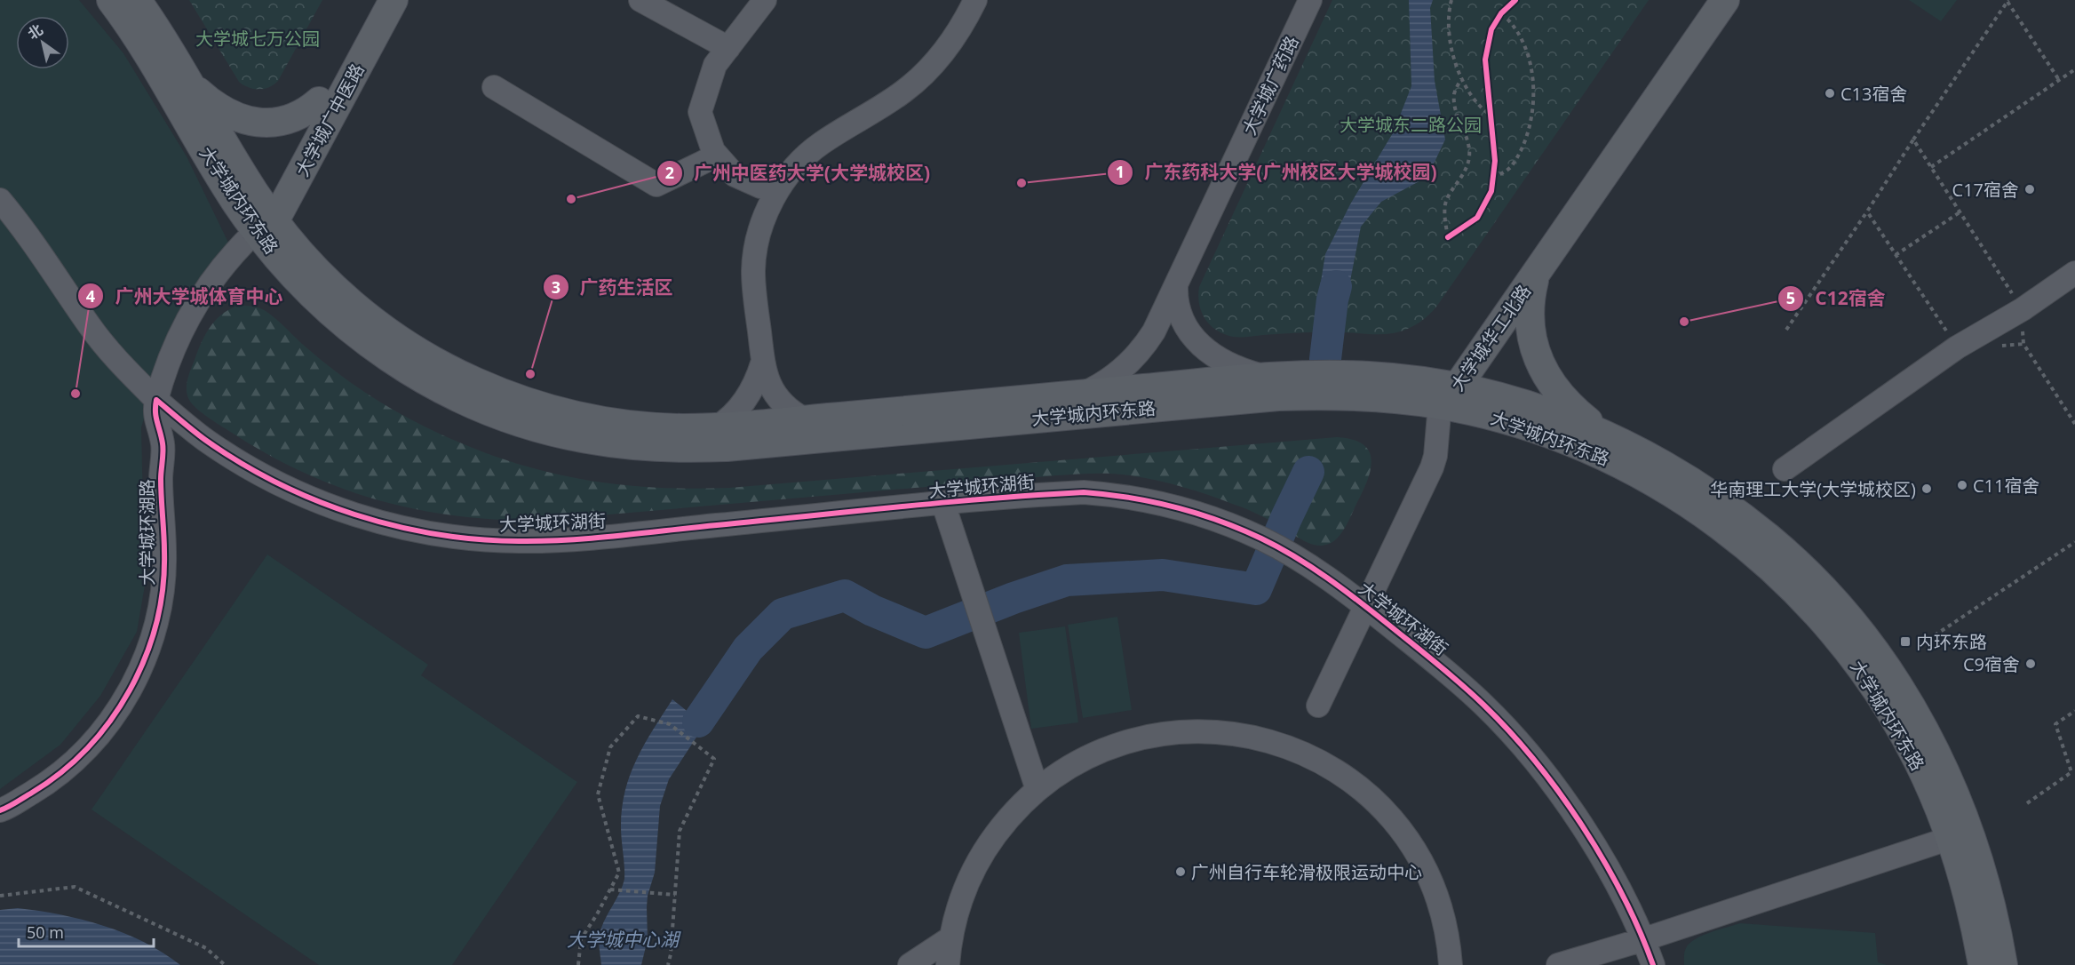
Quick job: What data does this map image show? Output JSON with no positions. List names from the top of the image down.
{
  "streets": {
    "main road": ["大学城广中医路", "大学城内环东路", "大学城华工北路"],
    "street": ["大学城广药路", "大学城环湖街", "大学城环湖路"]
  },
  "crossings": [
    ["大学城广药路", "大学城内环东路"],
    ["大学城广中医路", "大学城内环东路"],
    ["大学城广中医路", "大学城环湖街"],
    ["大学城广中医路", "大学城环湖路"],
    ["大学城内环东路", "大学城华工北路"],
    ["大学城环湖街", "大学城环湖路"]
  ],
  "water": ["大学城中心湖"],
  "parks": ["大学城七万公园", "大学城东二路公园"],
  "places": {
    "other": [
      "C13宿舍",
      "广东药科大学(广州校区大学城校园)",
      "C17宿舍",
      "广州中医药大学(大学城校区)",
      "C12宿舍",
      "广药生活区",
      "广州大学城体育中心",
      "C11宿舍",
      "华南理工大学(大学城校区)",
      "C9宿舍",
      "广州自行车轮滑极限运动中心"
    ],
    "transit": ["内环东路"]
  },
  "scale_bar": "50 m",
  "north": "top left"
}
